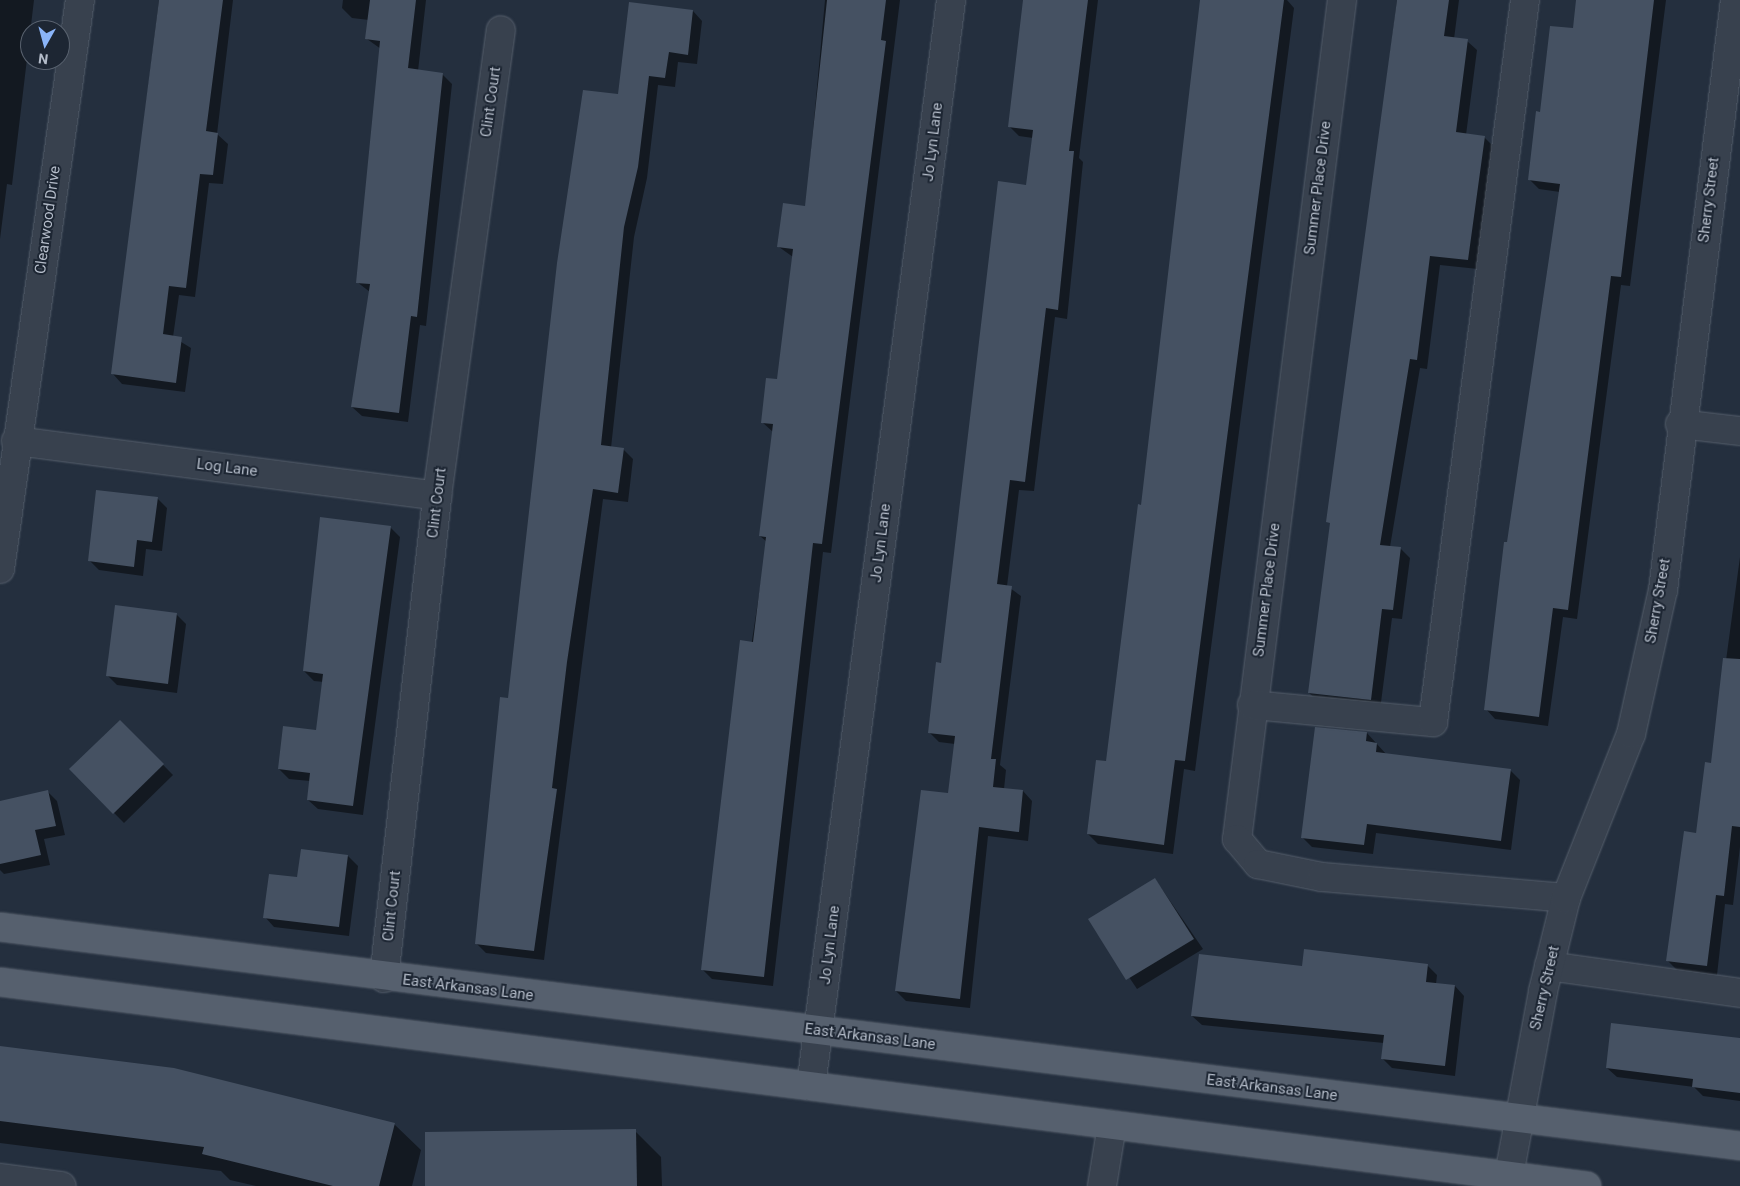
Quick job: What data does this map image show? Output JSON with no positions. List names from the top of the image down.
{
  "streets": {
    "main road": ["East Arkansas Lane"],
    "street": [
      "Clint Court",
      "Jo Lyn Lane",
      "Summer Place Drive",
      "Sherry Street",
      "Clearwood Drive",
      "Log Lane"
    ]
  },
  "crossings": [
    ["Clint Court", "Log Lane"],
    ["Clint Court", "East Arkansas Lane"],
    ["Jo Lyn Lane", "East Arkansas Lane"],
    ["Summer Place Drive", "Sherry Street"],
    ["Sherry Street", "East Arkansas Lane"],
    ["Clearwood Drive", "Log Lane"]
  ],
  "north": "bottom"
}
